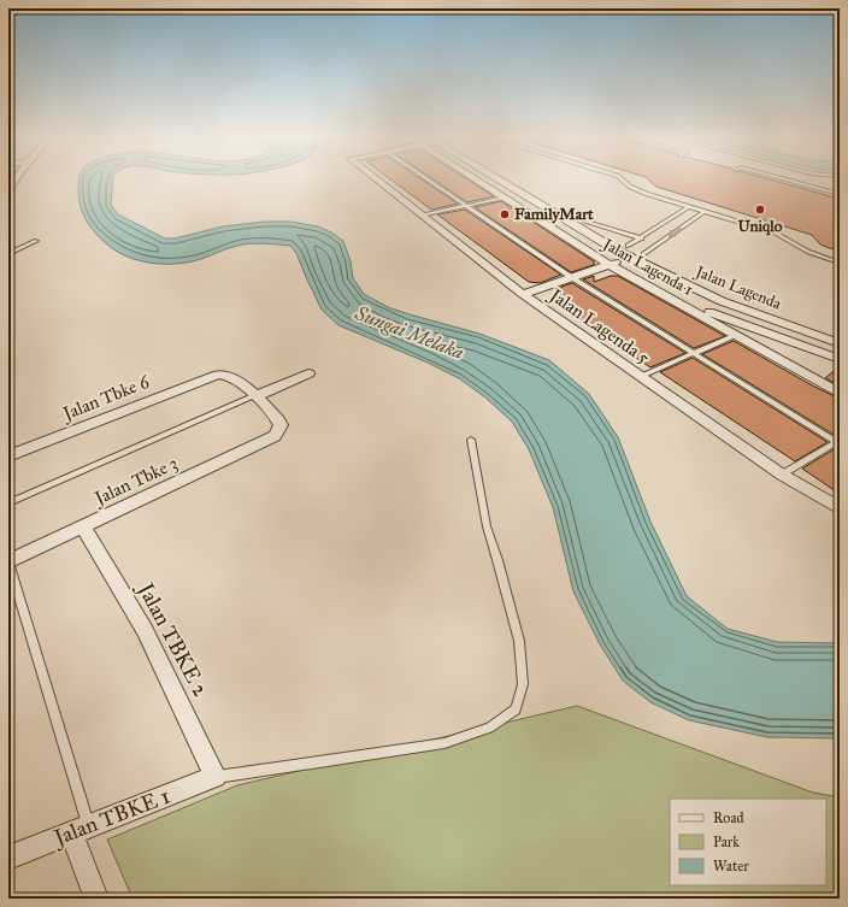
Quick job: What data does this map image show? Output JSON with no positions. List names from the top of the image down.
{
  "streets": {
    "street": [
      "Jalan Lagenda 1",
      "Jalan Lagenda",
      "Jalan Lagenda 5",
      "Jalan Tbke 6",
      "Jalan Tbke 3",
      "Jalan TBKE 2",
      "Jalan TBKE 1"
    ]
  },
  "crossings": [
    ["Jalan Tbke 6", "Jalan Tbke 3"],
    ["Jalan Tbke 3", "Jalan TBKE 2"],
    ["Jalan TBKE 2", "Jalan TBKE 1"]
  ],
  "water": ["Sungai Melaka"],
  "places": ["Uniqlo", "FamilyMart"],
  "legend": ["Road", "Park", "Water"]
}
